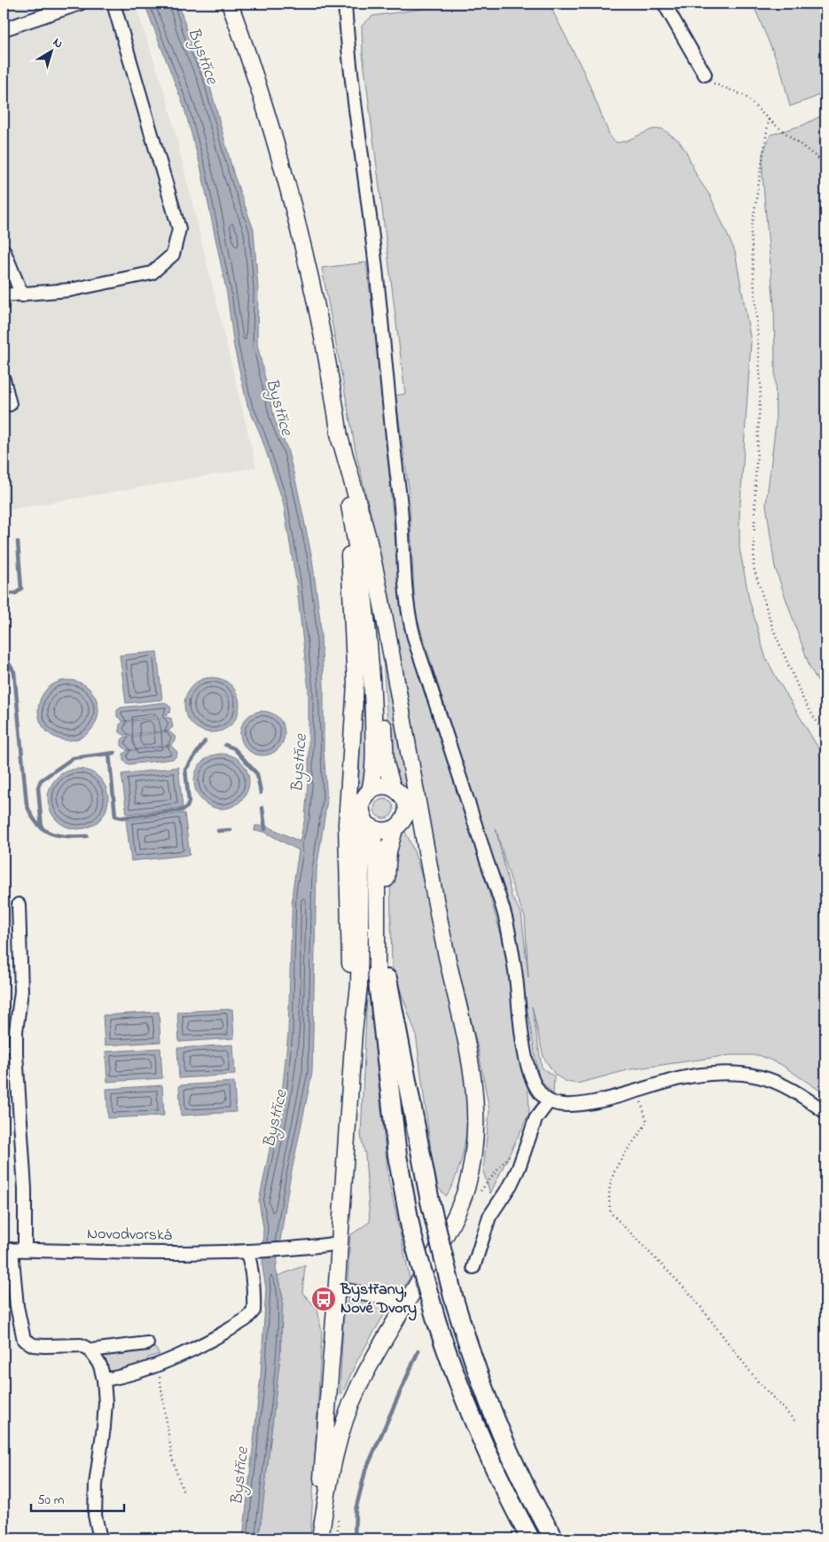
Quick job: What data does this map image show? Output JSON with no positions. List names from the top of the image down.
{
  "streets": {
    "street": ["Novodvorská"]
  },
  "water": ["Bystřice"],
  "places": {
    "bus stop": ["Bystřany, Nové Dvory"]
  },
  "scale_bar": "50 m",
  "north": "top right"
}
